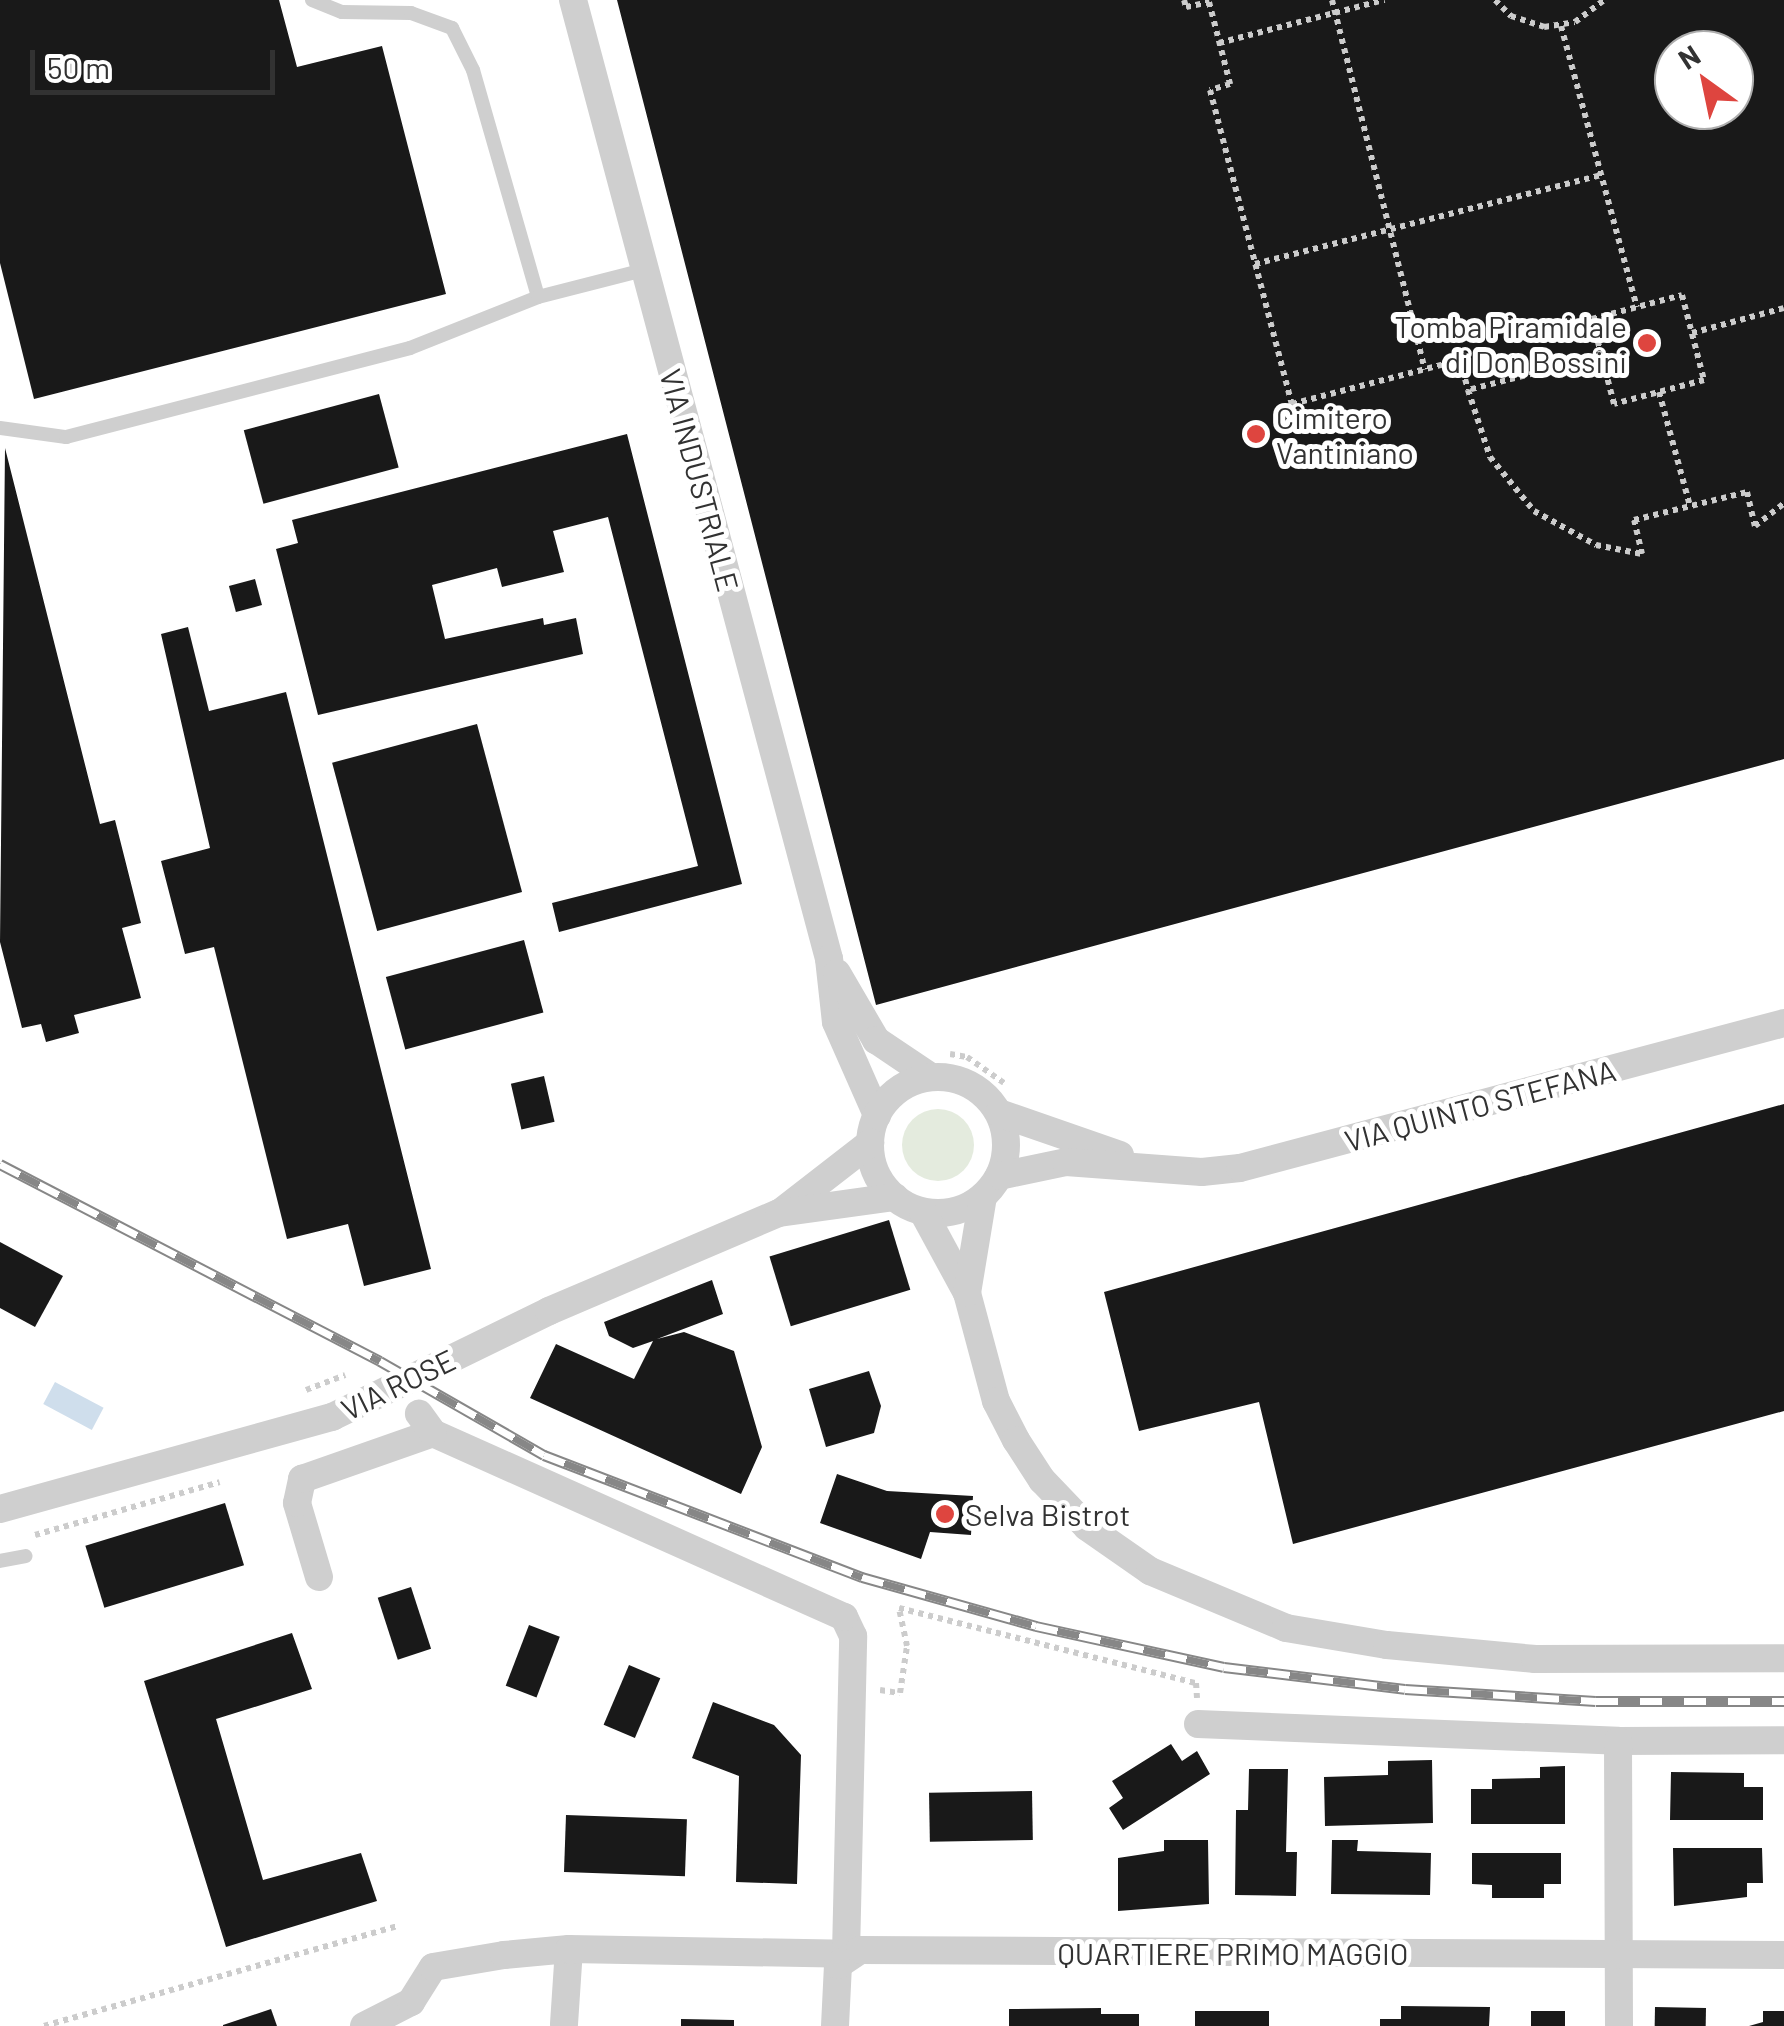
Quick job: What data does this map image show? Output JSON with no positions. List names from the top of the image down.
{
  "streets": {
    "street": [
      "VIA INDUSTRIALE",
      "VIA QUINTO STEFANA",
      "VIA ROSE",
      "QUARTIERE PRIMO MAGGIO"
    ]
  },
  "crossings": [
    ["VIA INDUSTRIALE", "VIA QUINTO STEFANA"],
    ["VIA INDUSTRIALE", "VIA ROSE"],
    ["VIA QUINTO STEFANA", "VIA ROSE"]
  ],
  "places": ["Tomba Piramidale di Don Bossini", "Cimitero Vantiniano", "Selva Bistrot"],
  "scale_bar": "50 m",
  "north": "top left"
}
